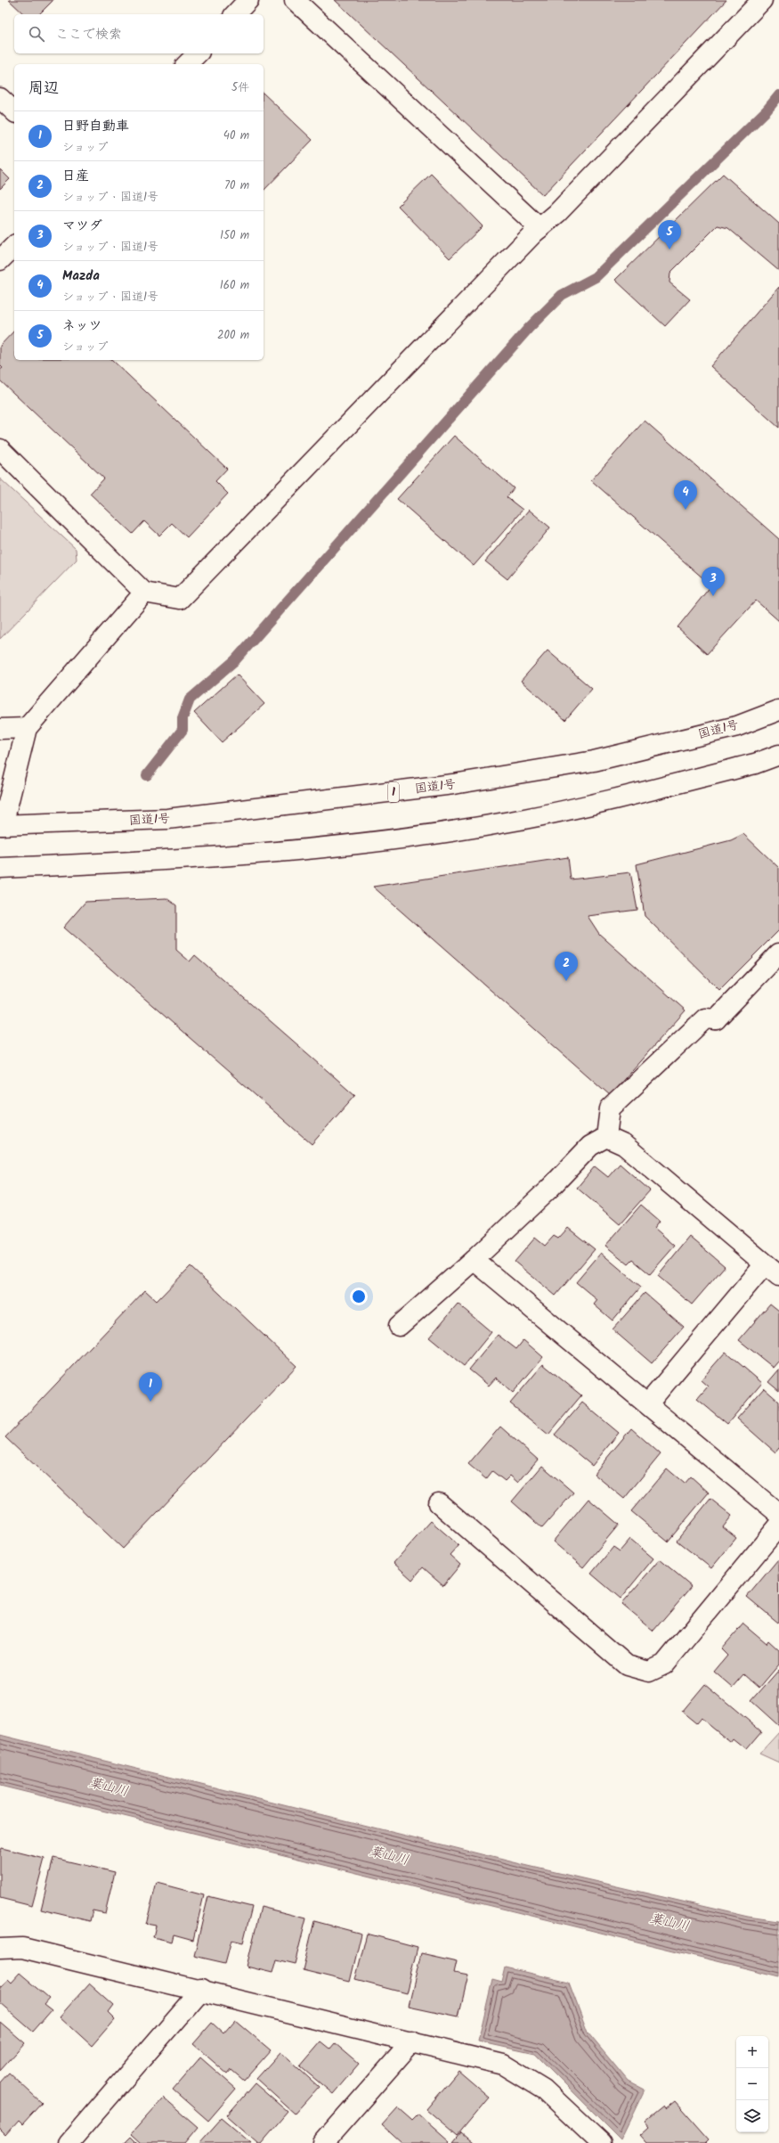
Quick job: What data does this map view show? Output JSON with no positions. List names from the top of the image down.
{
  "streets": {
    "main road": ["国道1号", "1"]
  },
  "water": ["葉山川"],
  "page": {
    "search": "ここで検索",
    "heading": ["周辺", "5件"],
    "list": [
      {
        "mark": "1",
        "name": "日野自動車",
        "note": "ショップ",
        "value": "40 m"
      },
      {
        "mark": "2",
        "name": "日産",
        "note": "ショップ · 国道1号",
        "value": "70 m"
      },
      {
        "mark": "3",
        "name": "マツダ",
        "note": "ショップ · 国道1号",
        "value": "150 m"
      },
      {
        "mark": "4",
        "name": "Mazda",
        "note": "ショップ · 国道1号",
        "value": "160 m"
      },
      {
        "mark": "5",
        "name": "ネッツ",
        "note": "ショップ",
        "value": "200 m"
      }
    ],
    "pins": [
      "5",
      "4",
      "3",
      "2",
      "1"
    ],
    "map_buttons": ["+", "−"]
  }
}
